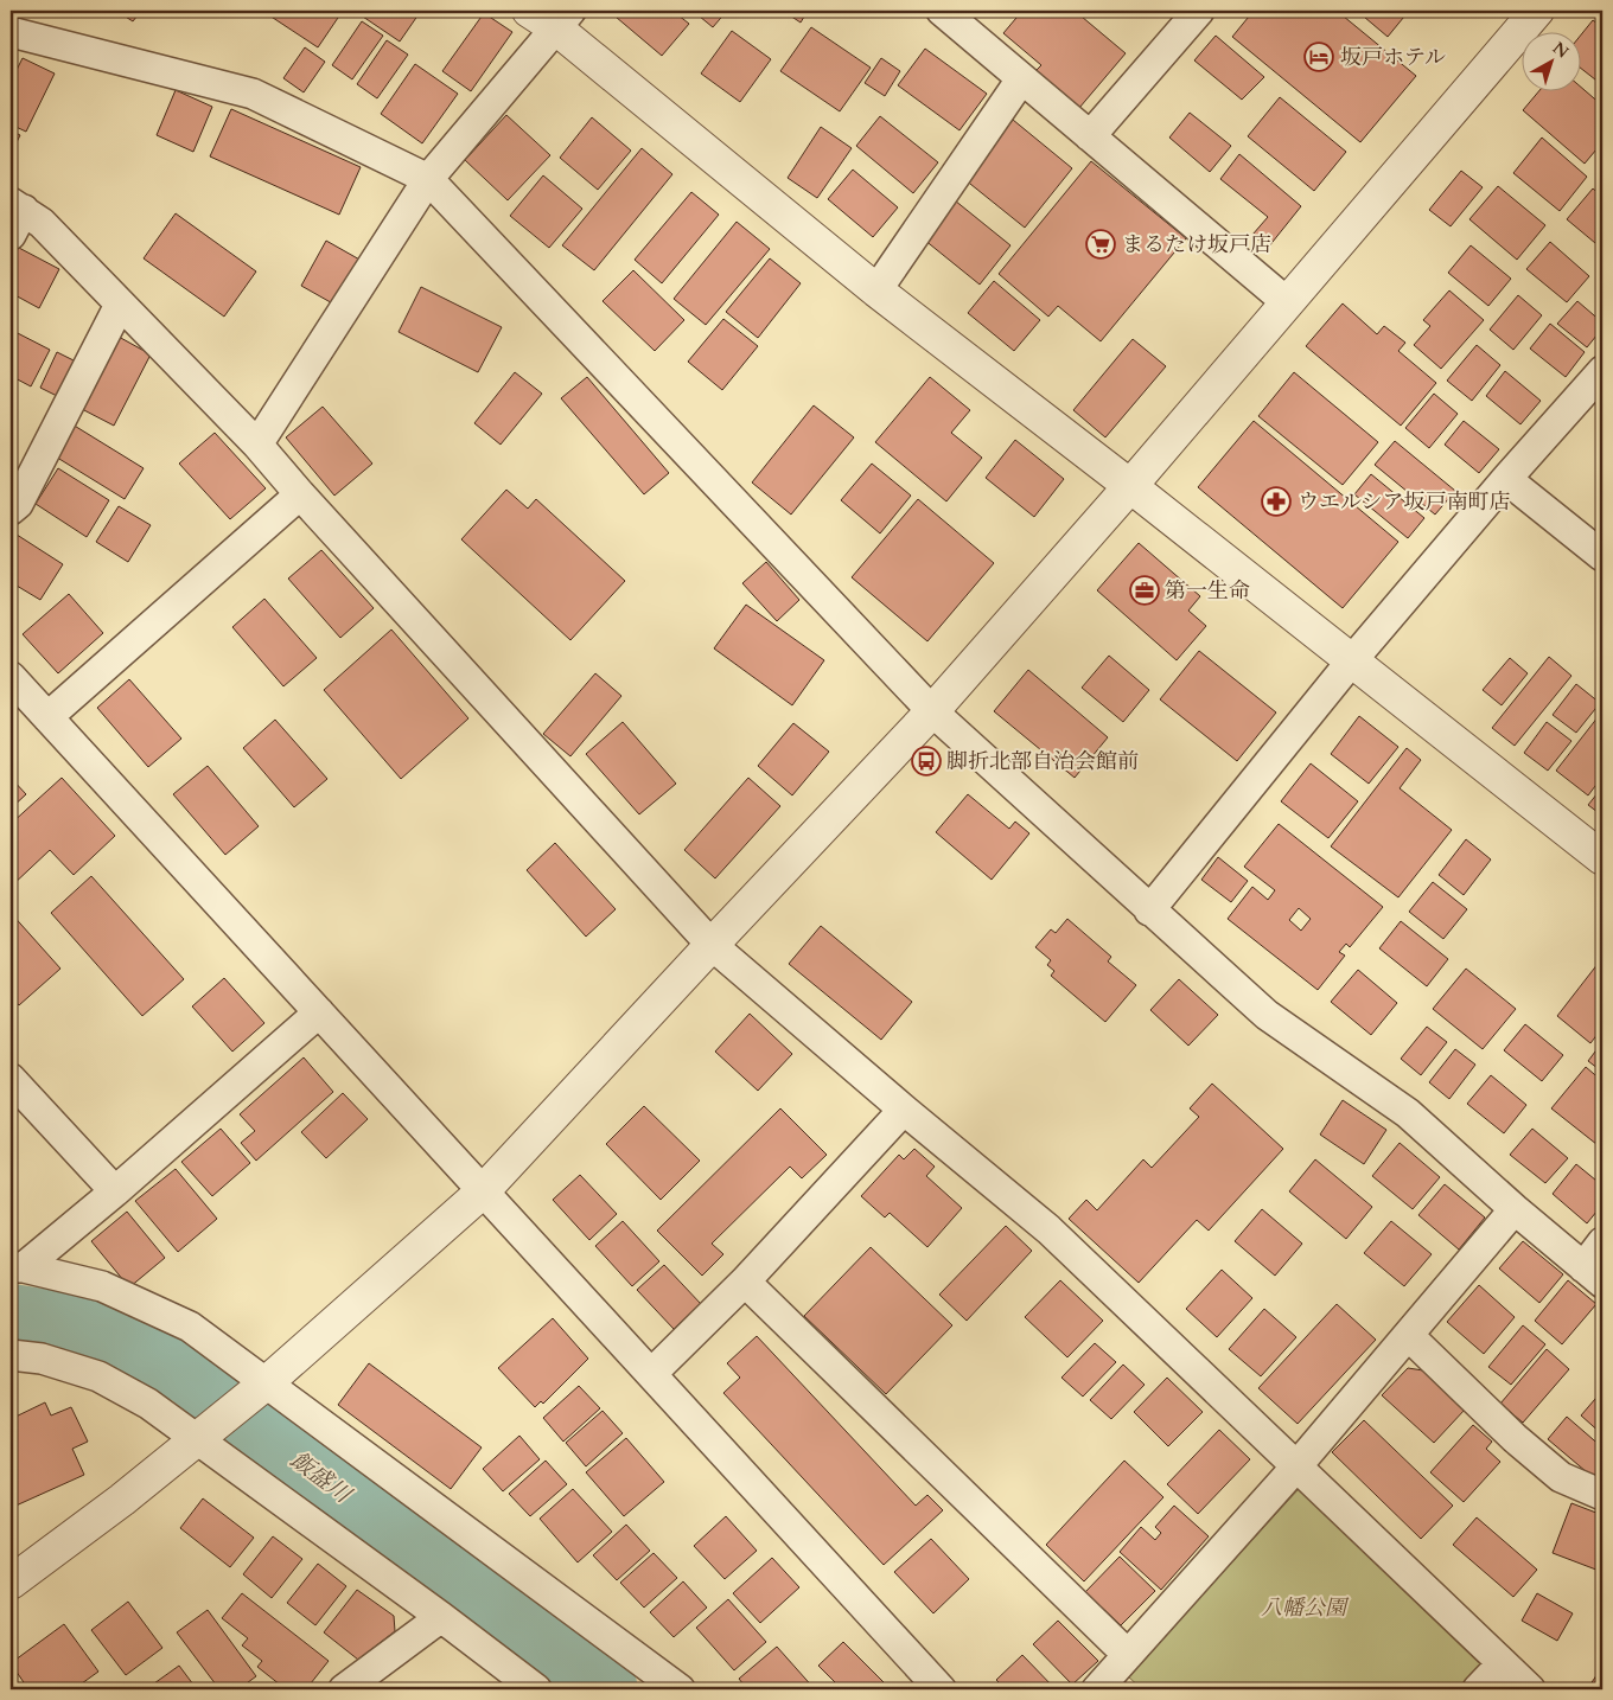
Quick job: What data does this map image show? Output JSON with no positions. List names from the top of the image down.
{
  "water": ["飯盛川"],
  "parks": ["八幡公園"],
  "places": {
    "hotel": ["坂戸ホテル"],
    "supermarket": ["まるたけ坂戸店"],
    "pharmacy": ["ウエルシア坂戸南町店"],
    "office": ["第一生命"],
    "bus stop": ["脚折北部自治会館前"]
  },
  "north": "top right"
}
